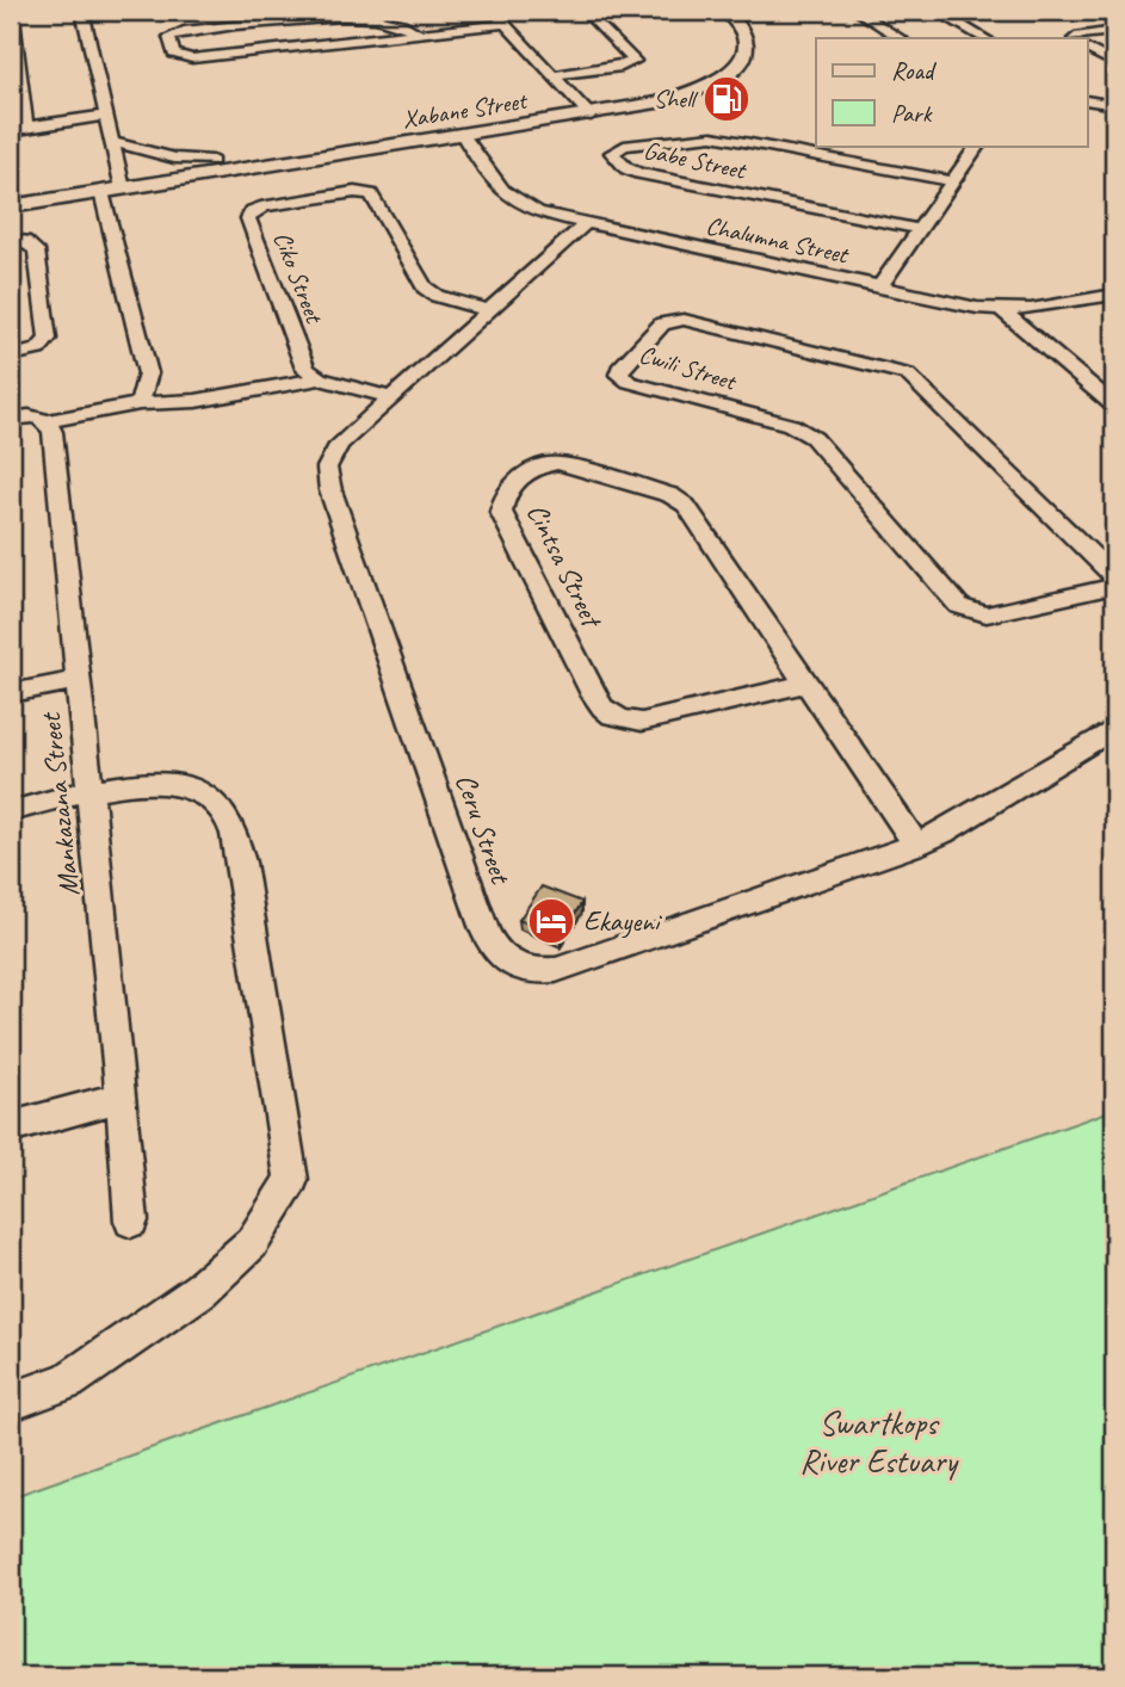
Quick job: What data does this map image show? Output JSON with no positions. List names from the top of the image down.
{
  "streets": {
    "street": [
      "Xabane Street",
      "Gabe Street",
      "Chalumna Street",
      "Ciko Street",
      "Cwili Street",
      "Cintsa Street",
      "Mankazana Street",
      "Ceru Street"
    ]
  },
  "crossings": [
    ["Xabane Street", "Chalumna Street"],
    ["Chalumna Street", "Ceru Street"],
    ["Ciko Street", "Ceru Street"],
    ["Cintsa Street", "Ceru Street"]
  ],
  "parks": ["Swartkops River Estuary"],
  "places": {
    "fuel station": ["Shell"],
    "hotel": ["Ekayeni"]
  },
  "legend": ["Road", "Park"]
}
